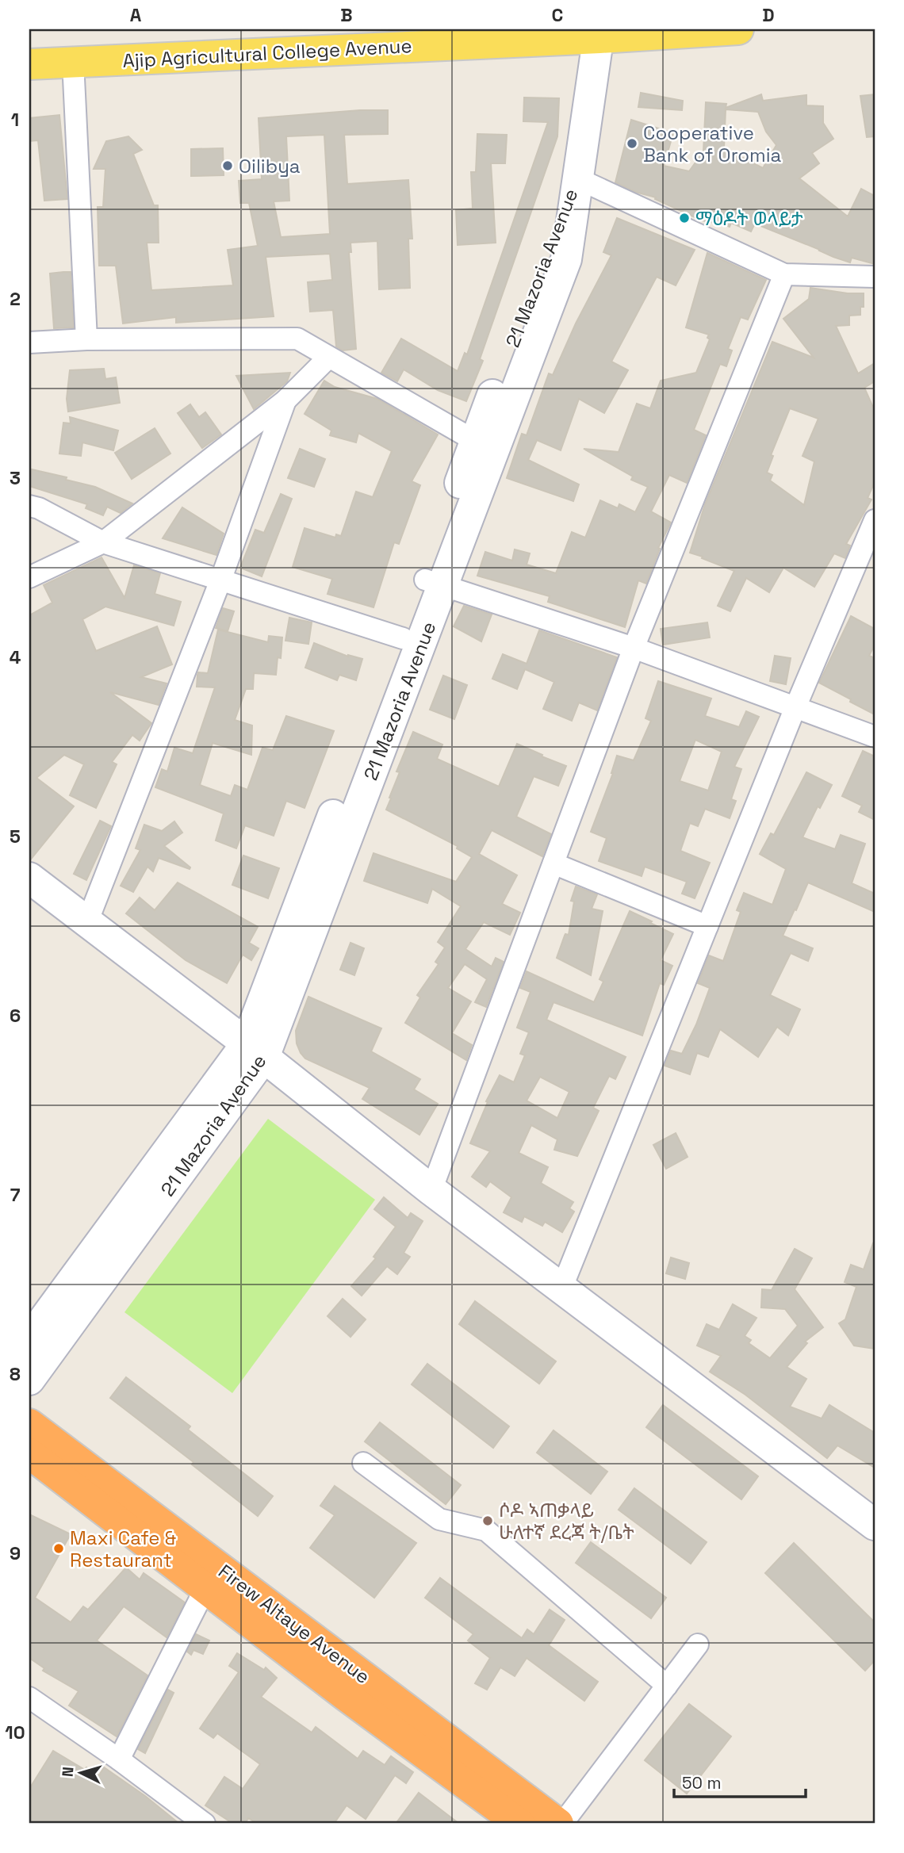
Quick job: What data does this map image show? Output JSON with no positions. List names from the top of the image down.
{
  "streets": {
    "highway": ["Firew Altaye Avenue"],
    "main road": ["Ajip Agricultural College Avenue", "21 Mazoria Avenue"]
  },
  "places": [
    "Cooperative Bank of Oromia",
    "Oilibya",
    "ማዕዶት ወላይታ",
    "ሶዶ ኣጠቃላይ ሁለተኛ ደረጃ ት/ቤት",
    "Maxi Cafe & Restaurant"
  ],
  "scale_bar": "50 m",
  "north": "left",
  "grid": {
    "columns": [
      "A",
      "B",
      "C",
      "D"
    ],
    "rows": [
      "1",
      "2",
      "3",
      "4",
      "5",
      "6",
      "7",
      "8",
      "9",
      "10"
    ]
  }
}
